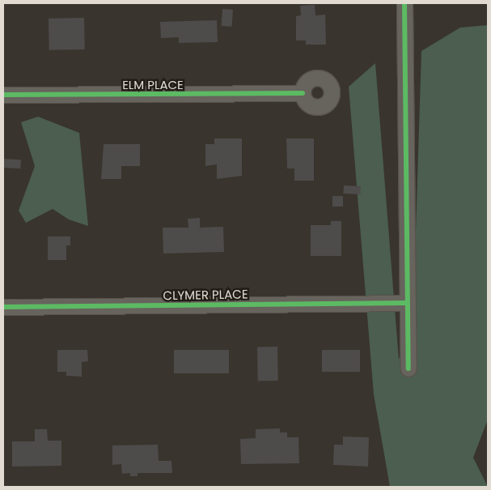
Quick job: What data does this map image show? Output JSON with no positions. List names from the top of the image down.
{
  "streets": {
    "street": ["ELM PLACE", "CLYMER PLACE"]
  }
}
